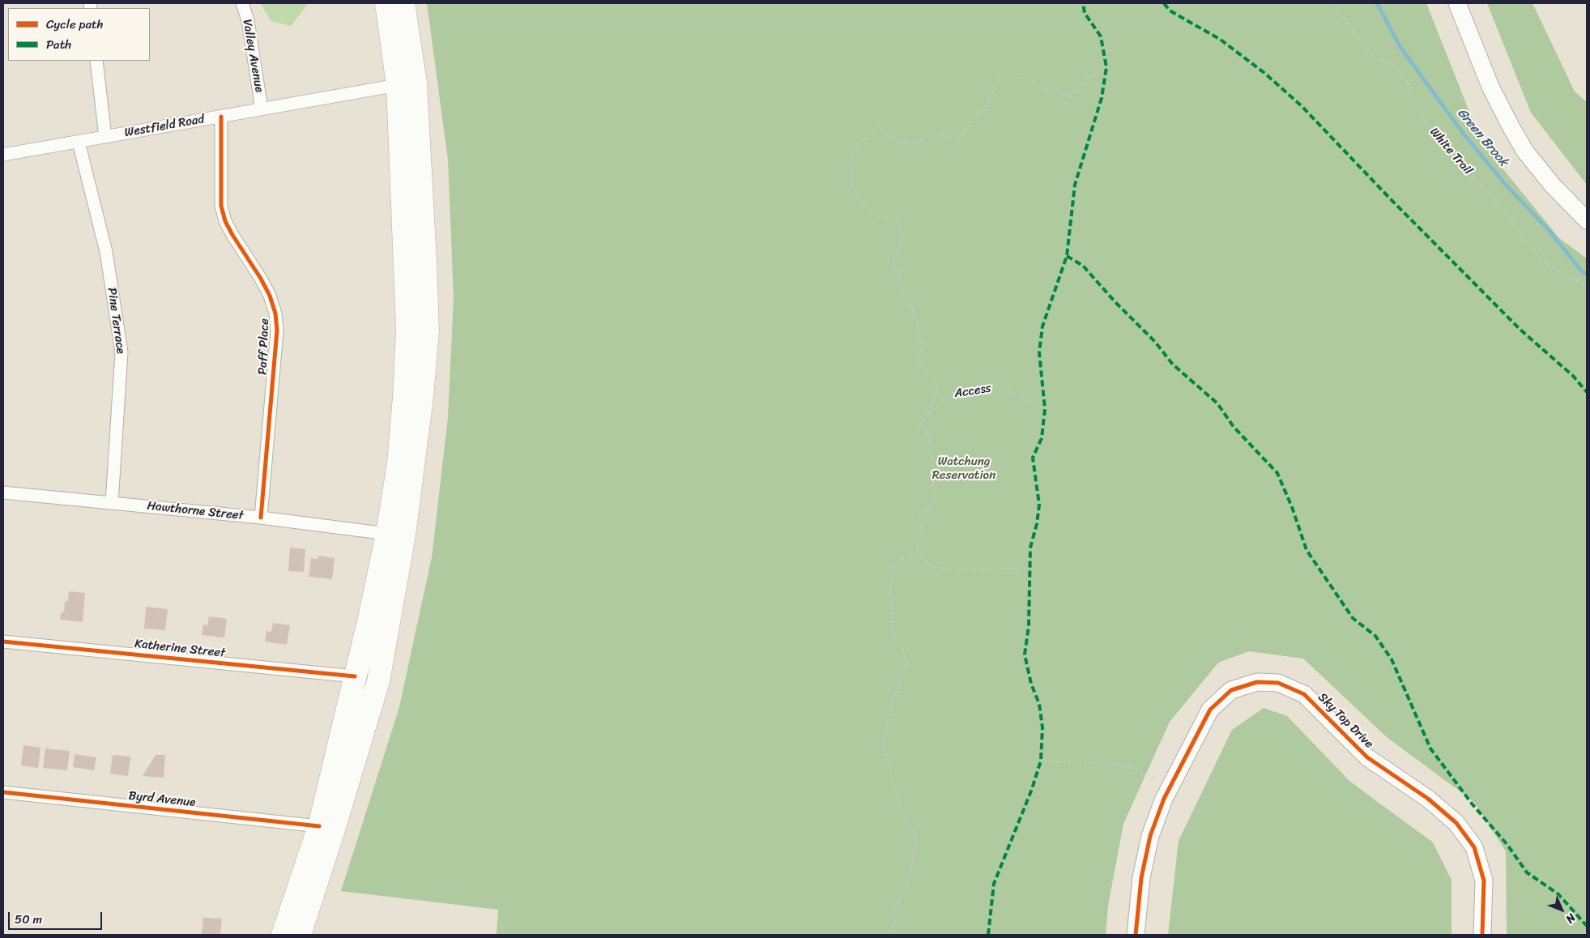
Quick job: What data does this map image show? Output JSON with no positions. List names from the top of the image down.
{
  "streets": {
    "street": [
      "Valley Avenue",
      "Westfield Road",
      "Pine Terrace",
      "Paff Place",
      "Hawthorne Street",
      "Katherine Street",
      "Sky Top Drive",
      "Byrd Avenue"
    ],
    "path": ["White Trail", "Access"]
  },
  "crossings": [
    ["Valley Avenue", "Westfield Road"],
    ["Westfield Road", "Pine Terrace"],
    ["Westfield Road", "Paff Place"],
    ["Pine Terrace", "Hawthorne Street"],
    ["Paff Place", "Hawthorne Street"]
  ],
  "water": ["Green Brook"],
  "parks": ["Watchung Reservation"],
  "legend": ["Cycle path", "Path"],
  "scale_bar": "50 m",
  "north": "bottom right"
}
